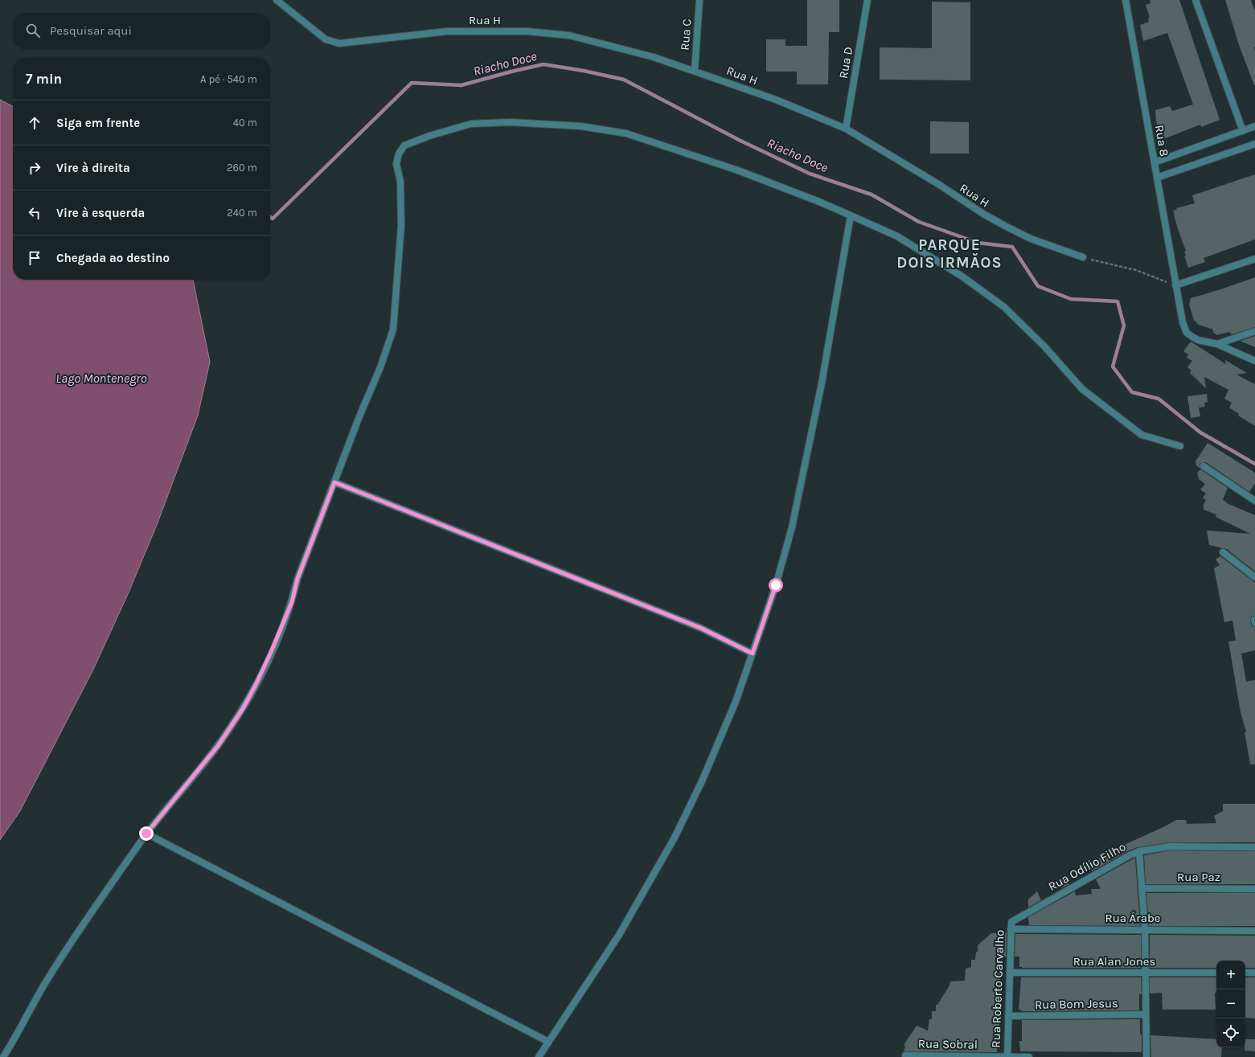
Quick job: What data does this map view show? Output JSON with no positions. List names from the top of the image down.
{
  "streets": {
    "street": [
      "Rua H",
      "Rua C",
      "Rua D",
      "Rua 8",
      "Rua Odílio Filho",
      "Rua Paz",
      "Rua Árabe",
      "Rua Alan Jones",
      "Rua Roberto Carvalho",
      "Rua Bom Jesus",
      "Rua Sobral"
    ]
  },
  "crossings": [
    ["Rua H", "Rua C"],
    ["Rua H", "Rua D"],
    ["Rua Odílio Filho", "Rua Roberto Carvalho"],
    ["Rua Árabe", "Rua Roberto Carvalho"],
    ["Rua Alan Jones", "Rua Roberto Carvalho"],
    ["Rua Roberto Carvalho", "Rua Bom Jesus"],
    ["Rua Roberto Carvalho", "Rua Sobral"]
  ],
  "districts": ["PARQUE DOIS IRMĂOS"],
  "water": ["Riacho Doce", "Lago Montenegro"],
  "page": {
    "search": "Pesquisar aqui",
    "heading": ["7 min", "A pé · 540 m"],
    "list": [
      ["Siga em frente", "40 m"],
      ["Vire à direita", "260 m"],
      ["Vire à esquerda", "240 m"],
      "Chegada ao destino"
    ],
    "map_buttons": ["+", "−"]
  }
}
